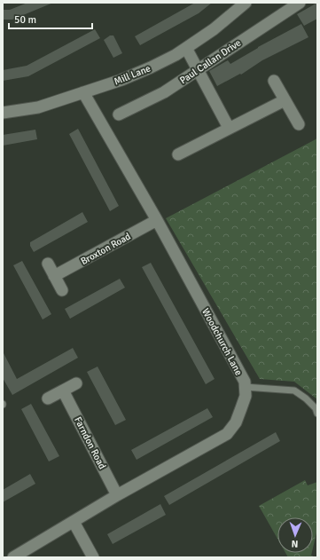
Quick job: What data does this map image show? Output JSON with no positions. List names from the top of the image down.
{
  "streets": {
    "street": [
      "Paul Callan Drive",
      "Mill Lane",
      "Broxton Road",
      "Woodchurch Lane",
      "Farndon Road"
    ]
  },
  "crossings": [
    ["Mill Lane", "Woodchurch Lane"],
    ["Broxton Road", "Woodchurch Lane"],
    ["Woodchurch Lane", "Farndon Road"]
  ],
  "scale_bar": "50 m",
  "north": "bottom"
}
